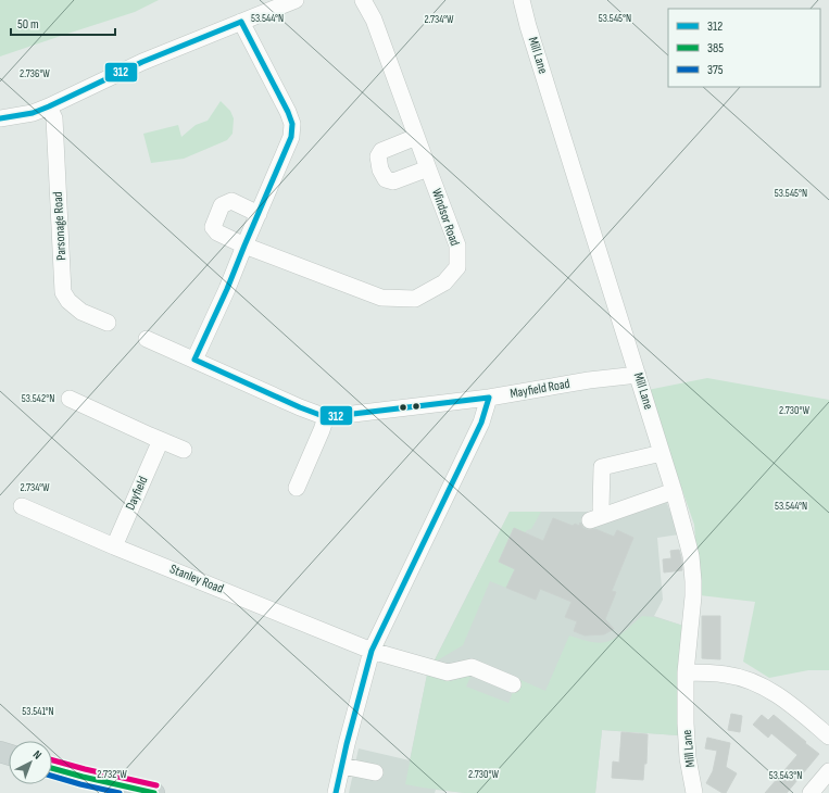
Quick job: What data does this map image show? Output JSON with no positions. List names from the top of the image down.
{
  "streets": {
    "street": [
      "Mill Lane",
      "Windsor Road",
      "Parsonage Road",
      "Mayfield Road",
      "Dayfield",
      "Stanley Road"
    ]
  },
  "crossings": [
    ["Mill Lane", "Mayfield Road"],
    ["Dayfield", "Stanley Road"]
  ],
  "lines": ["transit line 312", "transit line 385", "transit line 375"],
  "legend": ["312", "385", "375"],
  "scale_bar": "50 m",
  "north": "top right",
  "coordinates": [
    "53.544°N",
    "53.545°N",
    "2.734°W",
    "2.736°W",
    "53.542°N",
    "2.730°W",
    "53.541°N",
    "2.732°W",
    "53.543°N"
  ]
}
